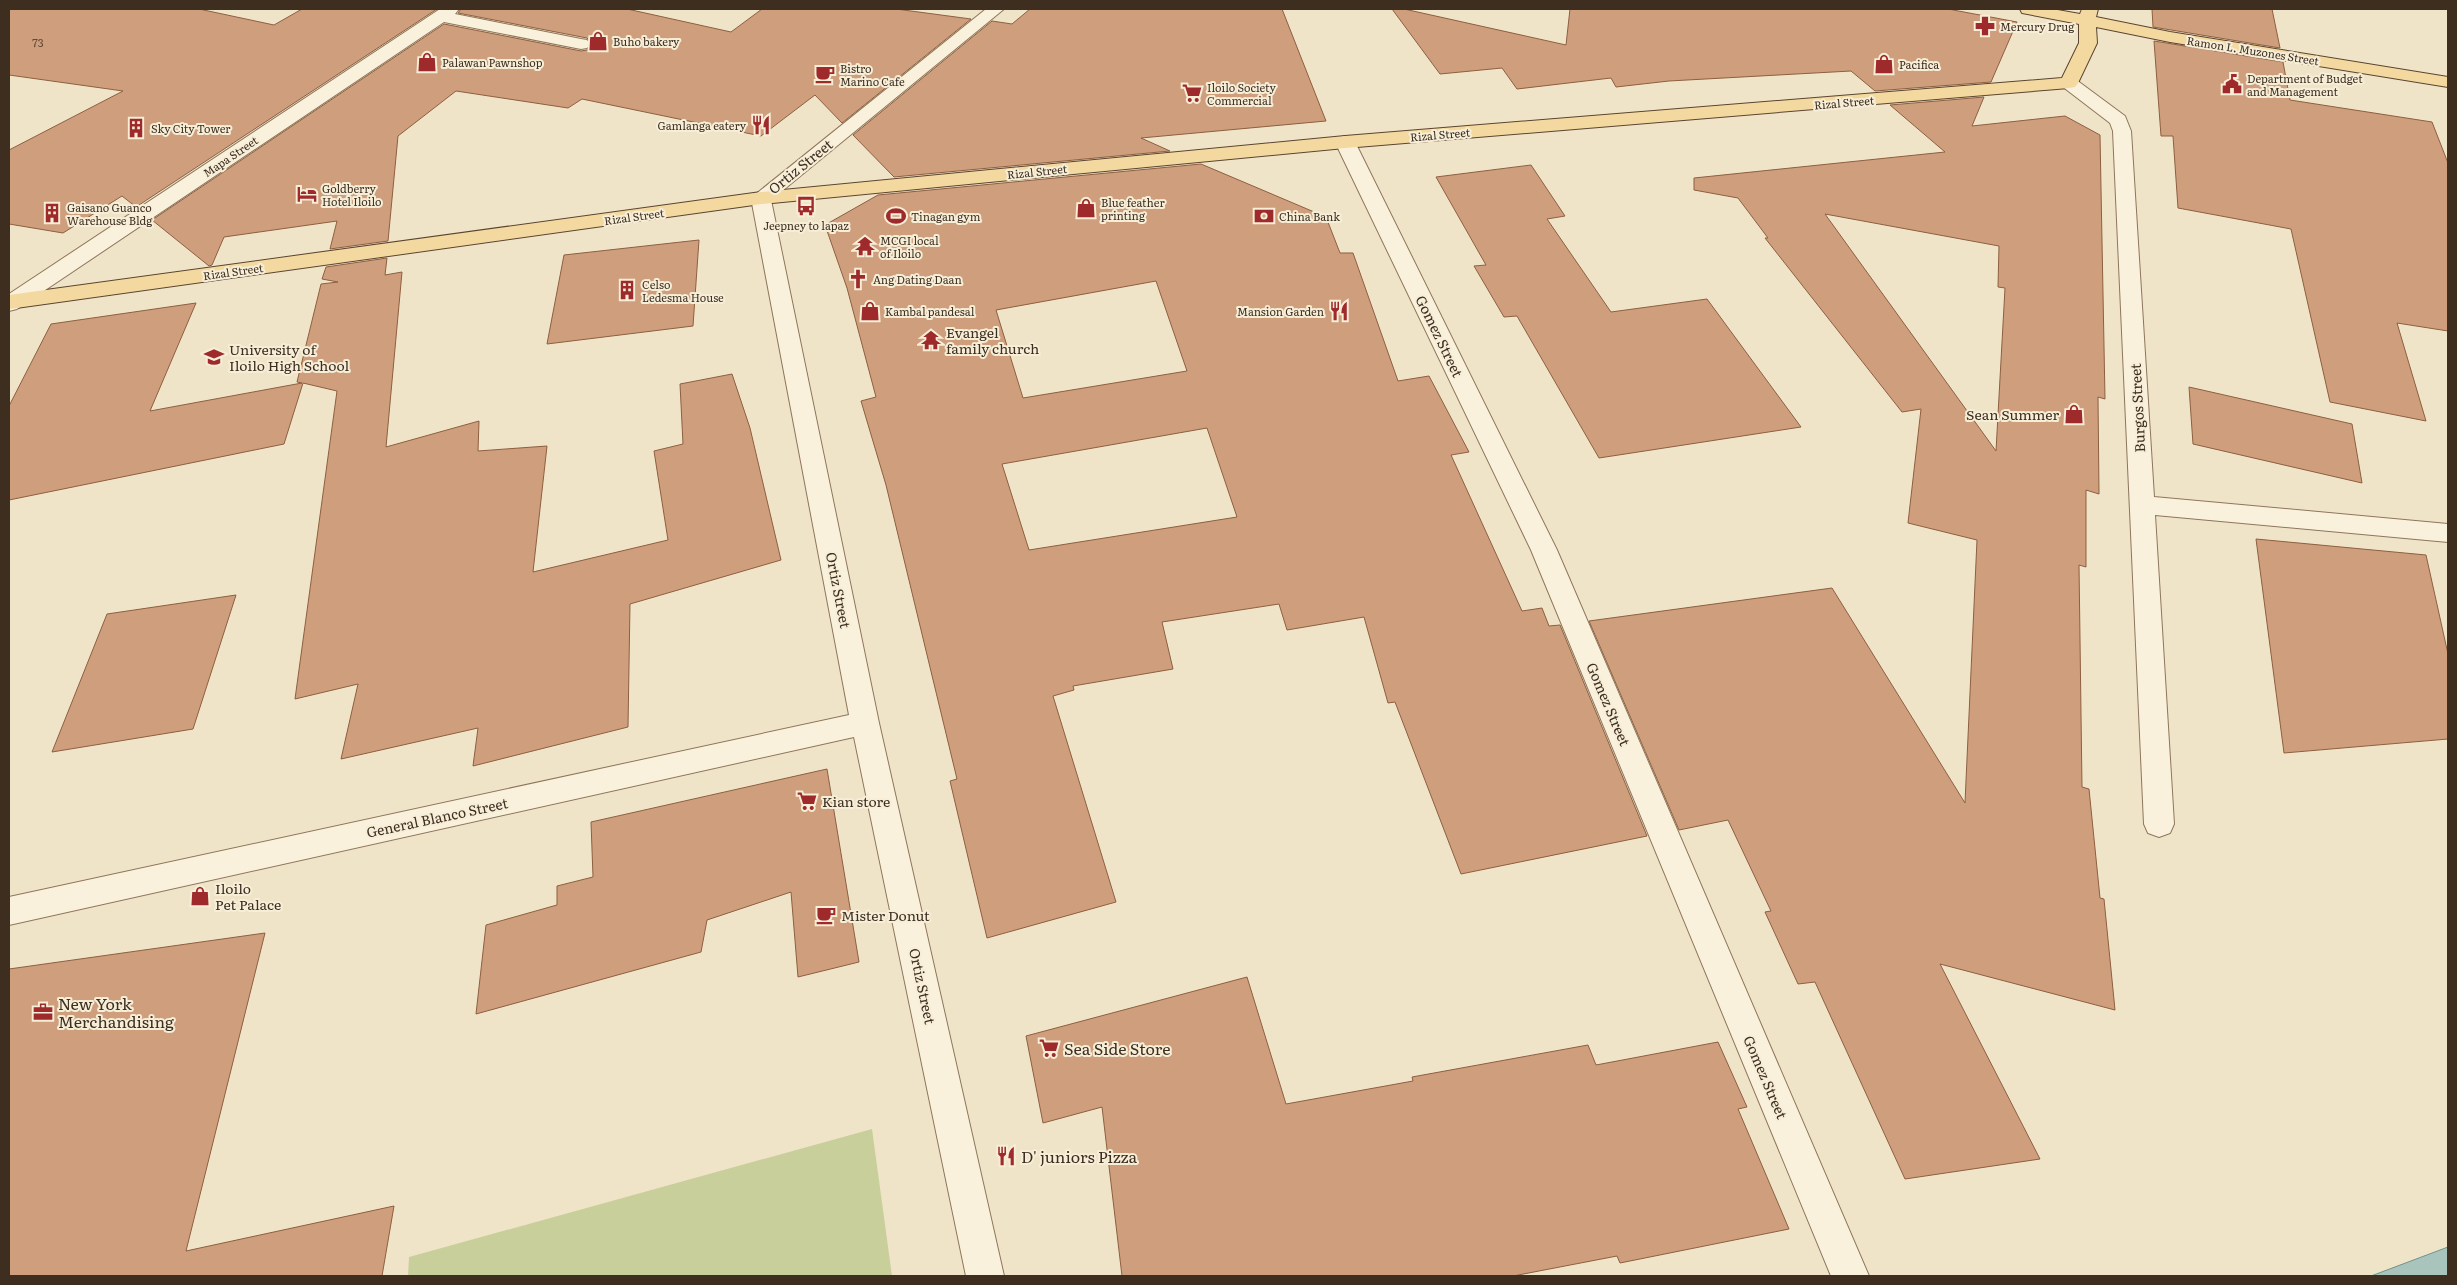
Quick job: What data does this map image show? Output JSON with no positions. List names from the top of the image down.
{
  "streets": {
    "main road": ["Ramon L. Muzones Street", "Rizal Street"],
    "street": [
      "Mapa Street",
      "Ortiz Street",
      "Gomez Street",
      "Burgos Street",
      "General Blanco Street"
    ]
  },
  "crossings": [
    ["Rizal Street", "Mapa Street"],
    ["Rizal Street", "Ortiz Street"],
    ["Rizal Street", "Gomez Street"],
    ["Rizal Street", "Burgos Street"],
    ["Ortiz Street", "General Blanco Street"]
  ],
  "places": {
    "pharmacy": ["Mercury Drug"],
    "shop": [
      "Buho bakery",
      "Palawan Pawnshop",
      "Pacifica",
      "Blue feather printing",
      "Kambal pandesal",
      "Sean Summer",
      "Iloilo Pet Palace"
    ],
    "cafe": ["Bistro Marino Cafe", "Mister Donut"],
    "public building": ["Department of Budget and Management"],
    "supermarket": ["Iloilo Society Commercial", "Kian store", "Sea Side Store"],
    "restaurant": ["Gamlanga eatery", "Mansion Garden", "D' juniors Pizza"],
    "building": ["Sky City Tower", "Gaisano Guanco Warehouse Bldg", "Celso Ledesma House"],
    "hotel": ["Goldberry Hotel Iloilo"],
    "bus stop": ["Jeepney to lapaz"],
    "sports": ["Tinagan gym"],
    "bank": ["China Bank"],
    "temple": ["MCGI local of Iloilo", "Evangel family church"],
    "church": ["Ang Dating Daan"],
    "school or university": ["University of Iloilo High School"],
    "office": ["New York Merchandising"]
  },
  "house_numbers": ["73"]
}
